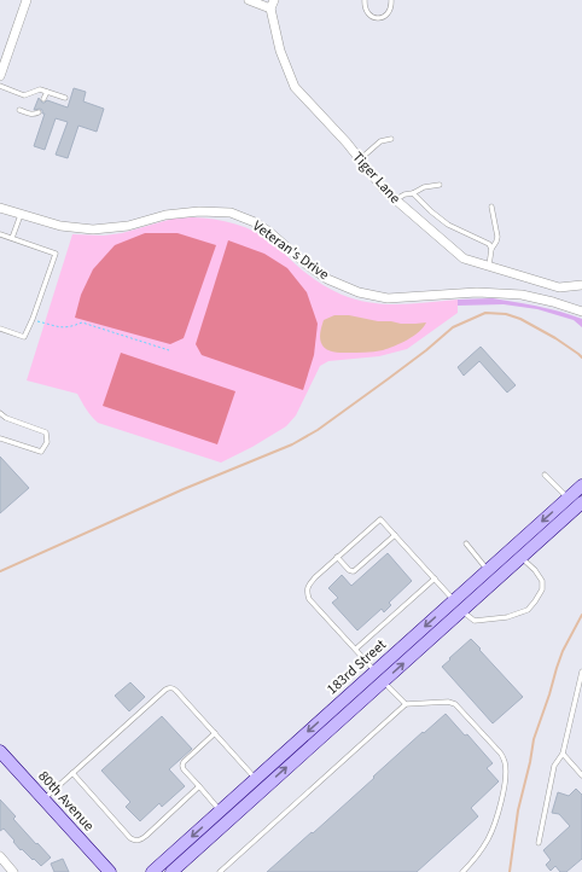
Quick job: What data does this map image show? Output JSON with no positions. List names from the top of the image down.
{
  "streets": {
    "street": [
      "Tiger Lane",
      "Veteran's Drive",
      "183rd Street",
      "80th Avenue"
    ]
  }
}
